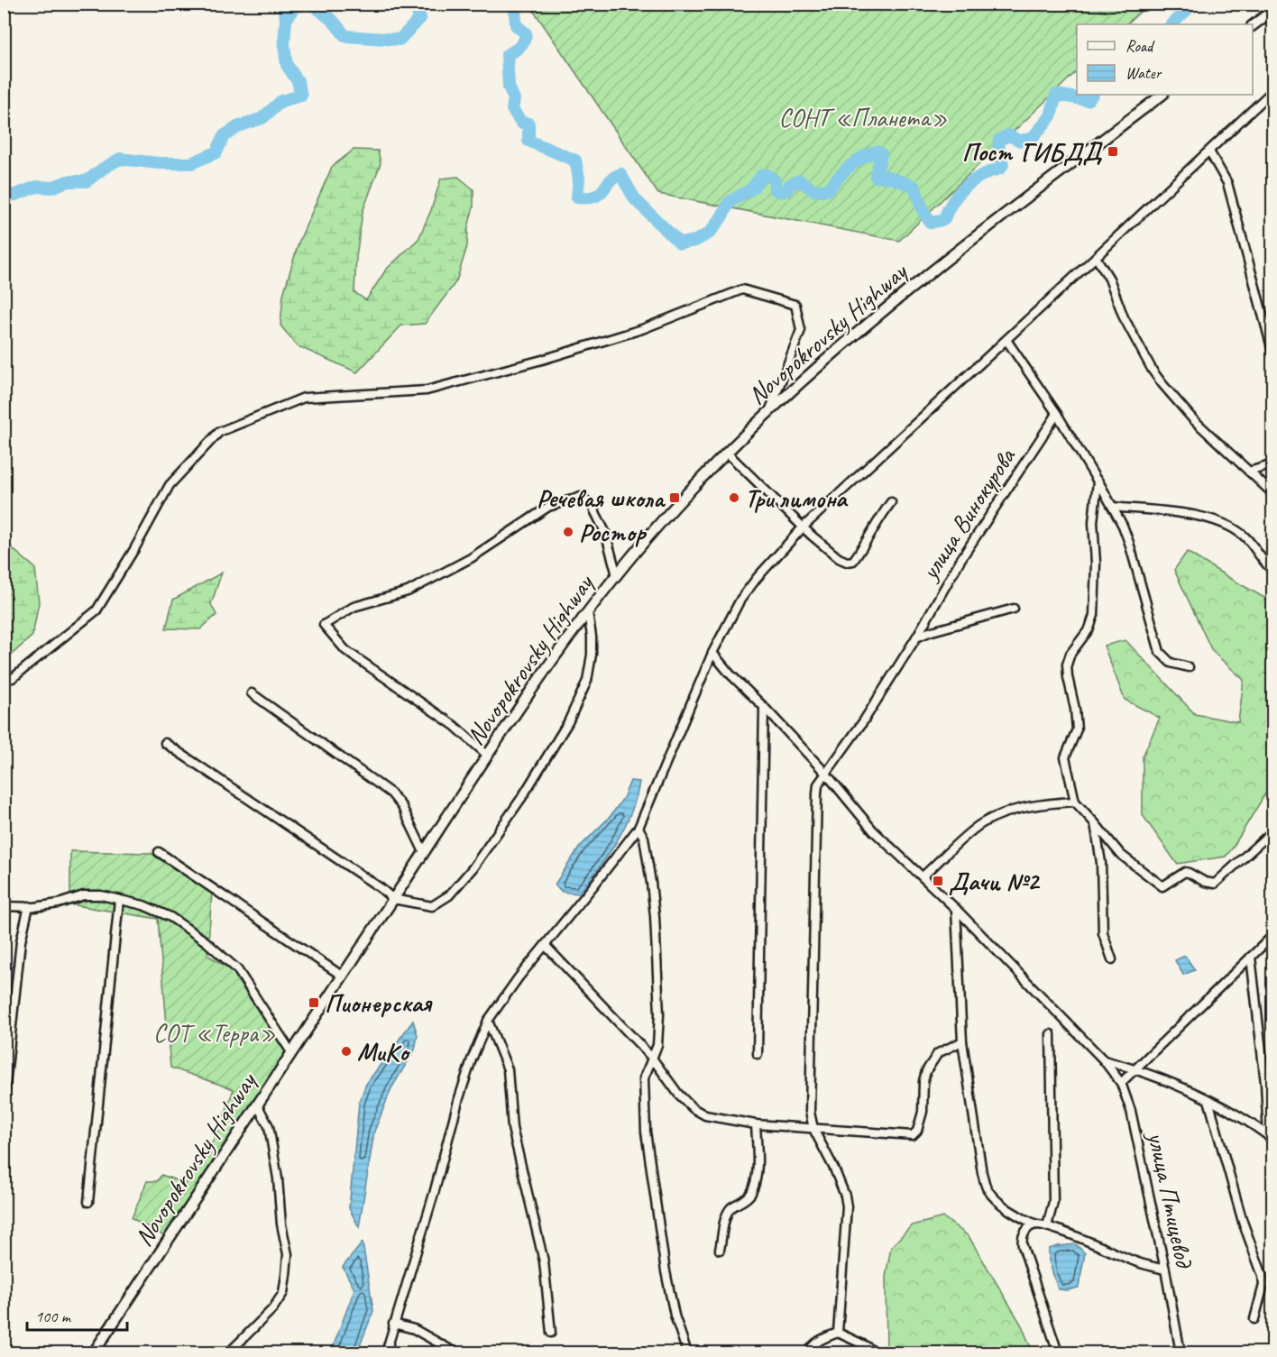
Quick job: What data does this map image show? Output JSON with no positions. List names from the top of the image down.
{
  "streets": {
    "main road": ["Novopokrovsky Highway"],
    "street": ["улица Винокурова", "улица Птицевод"]
  },
  "crossings": [
    ["улица Винокурова", "улица Птицевод"]
  ],
  "parks": ["СОНТ «Планета»", "СОТ «Терра»"],
  "places": {
    "transit": [
      "Пост ГИБДД",
      "Речевая школа",
      "Дачи №2",
      "Пионерская"
    ],
    "other": ["Три лимона", "Ростор", "МиКо"]
  },
  "legend": ["Road", "Water"],
  "scale_bar": "100 m"
}
